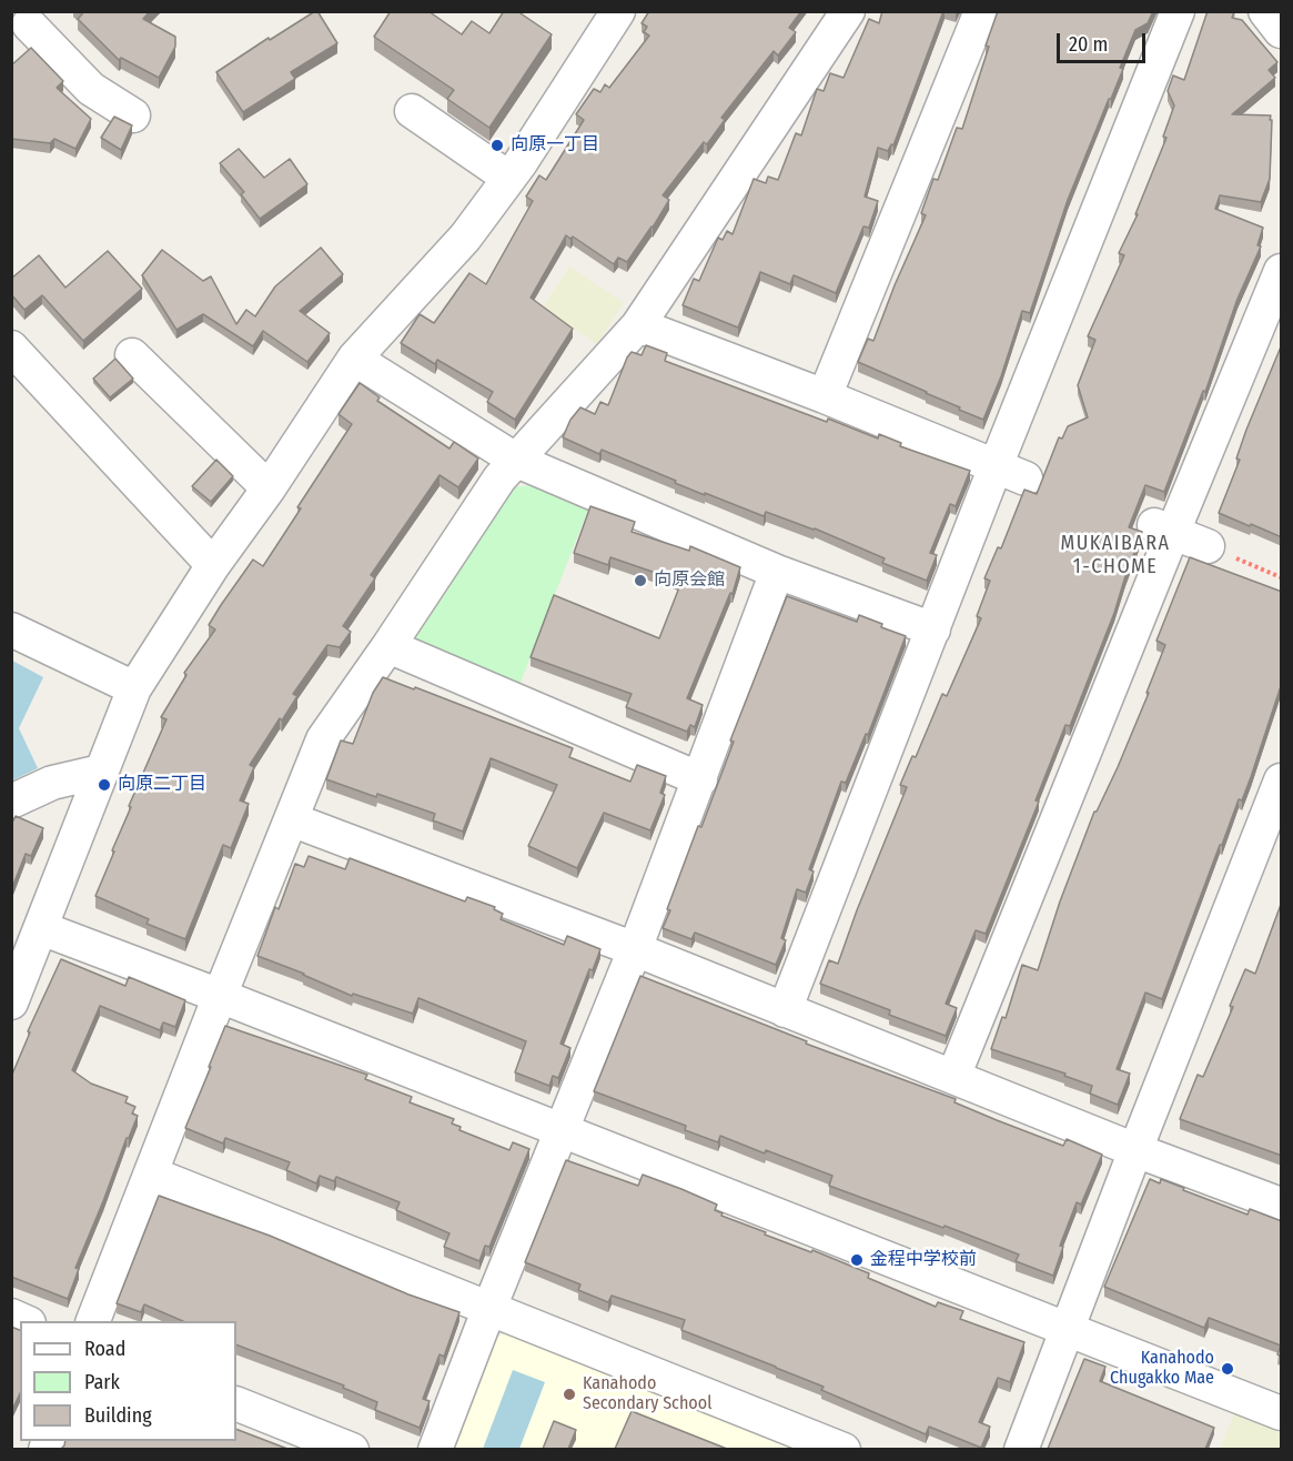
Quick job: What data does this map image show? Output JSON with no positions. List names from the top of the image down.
{
  "districts": ["MUKAIBARA 1-CHOME"],
  "places": [
    "向原一丁目",
    "向原会館",
    "向原二丁目",
    "金程中学校前",
    "Kanahodo Chugakko Mae",
    "Kanahodo Secondary School"
  ],
  "legend": ["Road", "Park", "Building"],
  "scale_bar": "20 m"
}
